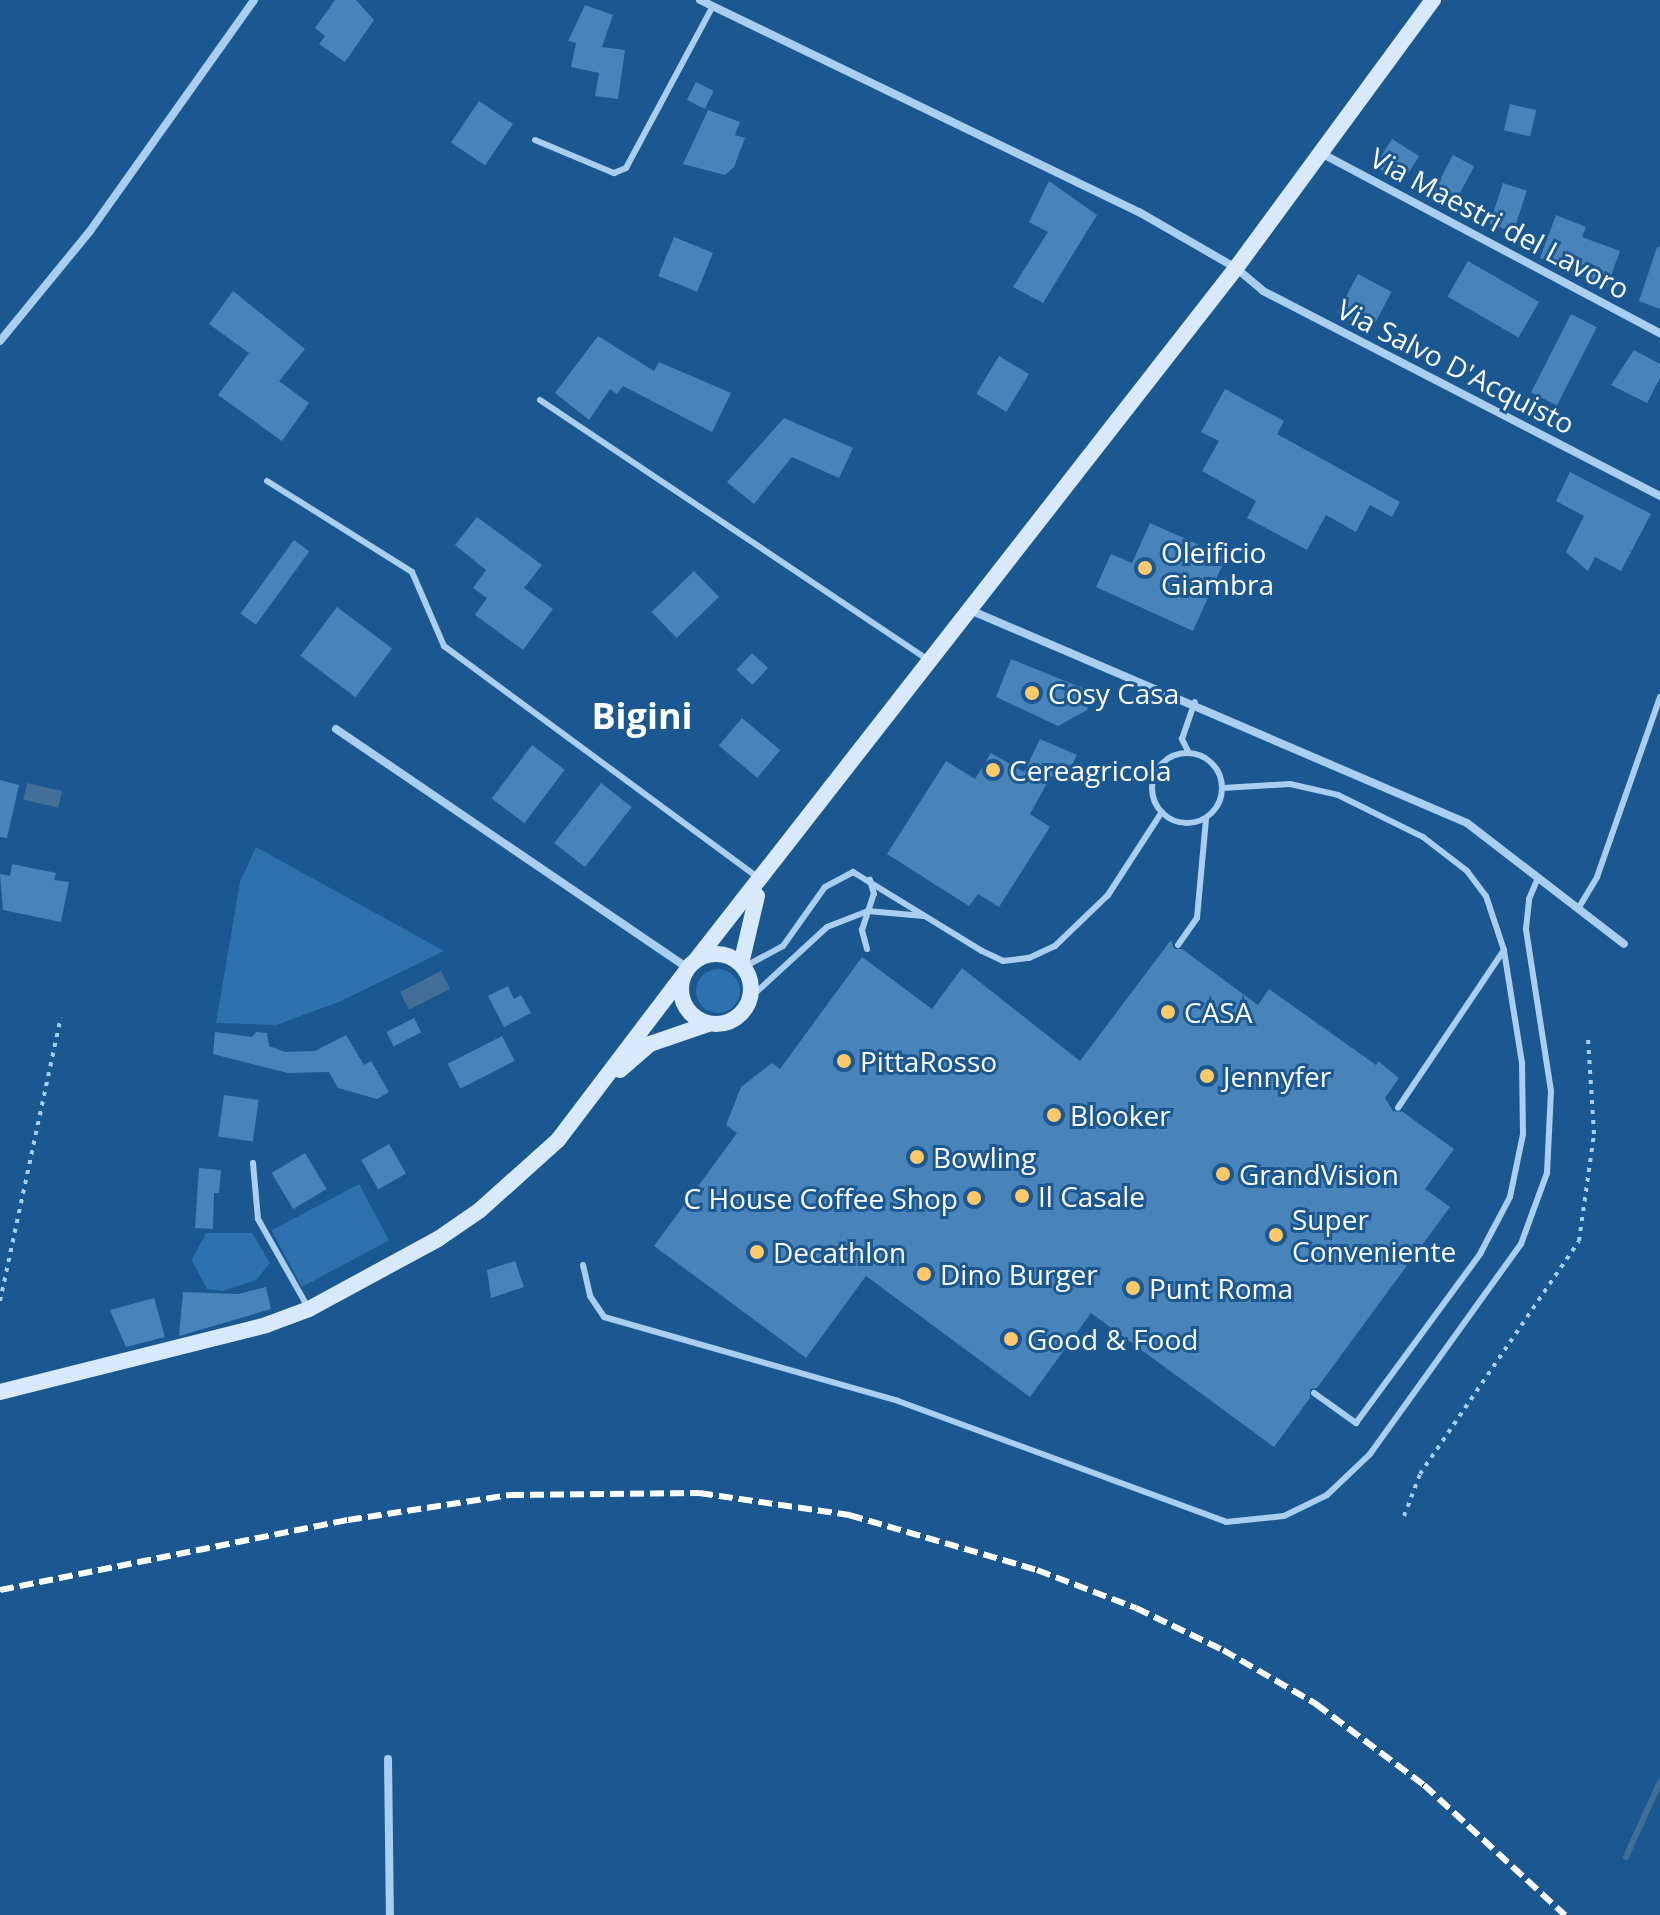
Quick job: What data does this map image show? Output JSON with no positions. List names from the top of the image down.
{
  "streets": {
    "street": ["Via Maestri del Lavoro", "Via Salvo D'Acquisto"]
  },
  "districts": ["Bigini"],
  "places": [
    "Oleificio Giambra",
    "Cosy Casa",
    "Cereagricola",
    "CASA",
    "PittaRosso",
    "Jennyfer",
    "Blooker",
    "Bowling",
    "GrandVision",
    "Il Casale",
    "C House Coffee Shop",
    "Super Conveniente",
    "Decathlon",
    "Dino Burger",
    "Punt Roma",
    "Good & Food"
  ]
}
